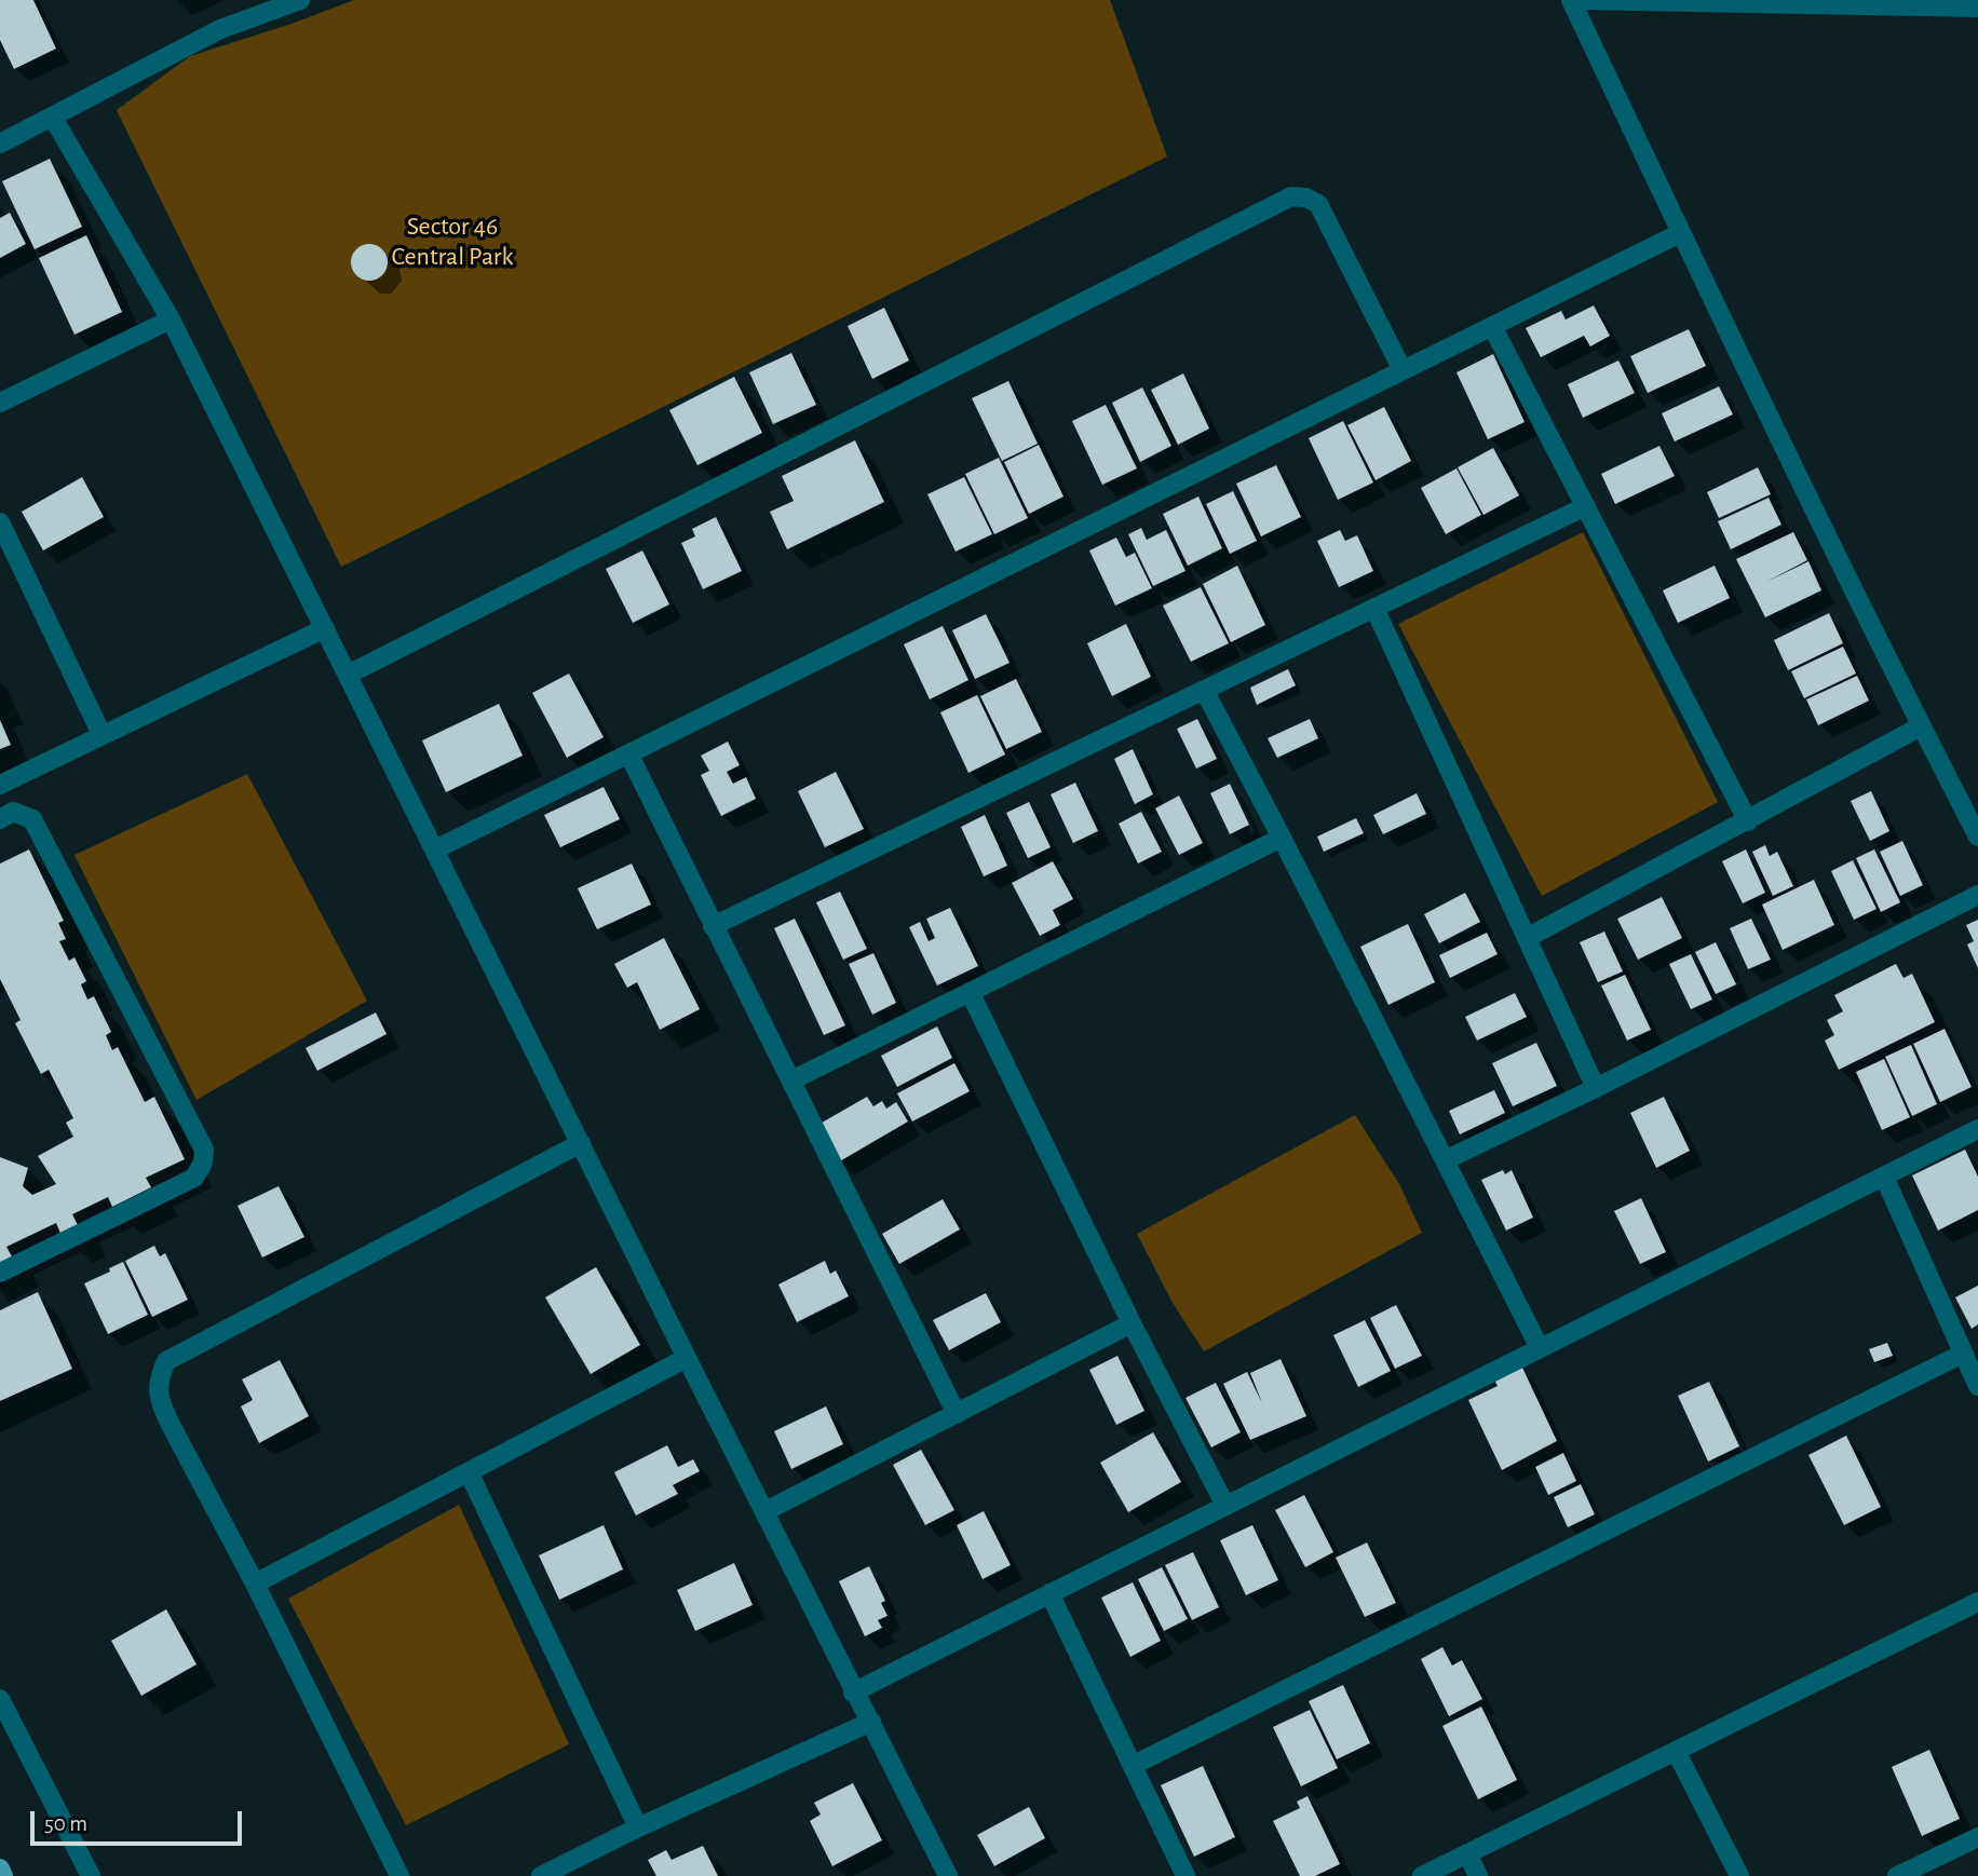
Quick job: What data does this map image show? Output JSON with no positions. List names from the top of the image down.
{
  "parks": ["Sector 46 Central Park"],
  "scale_bar": "50 m"
}
